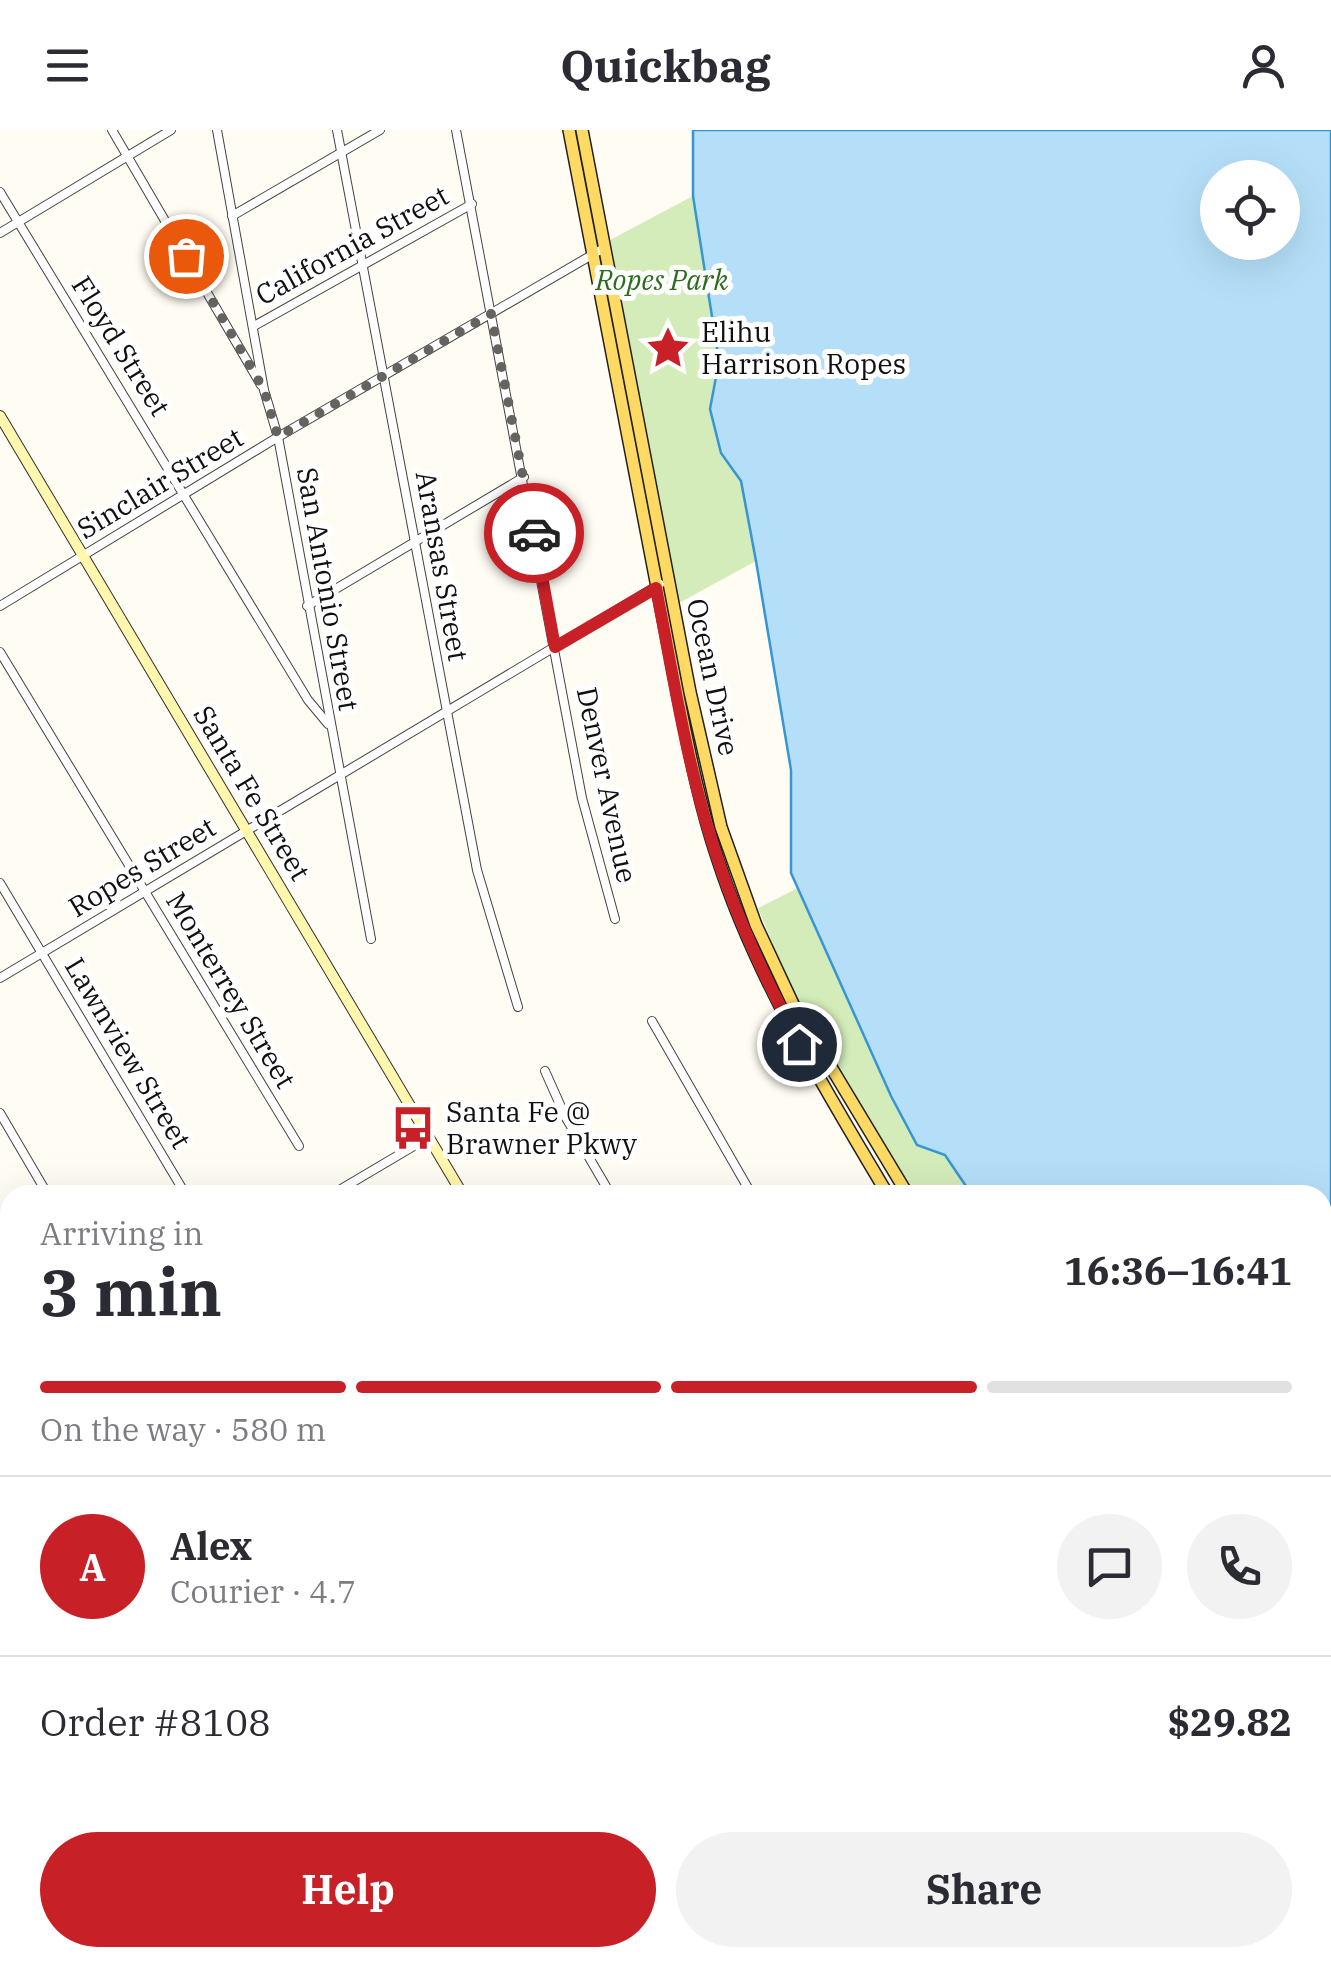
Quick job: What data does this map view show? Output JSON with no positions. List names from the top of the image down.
{
  "streets": {
    "main road": ["Ocean Drive", "Santa Fe Street"],
    "street": [
      "California Street",
      "Floyd Street",
      "Sinclair Street",
      "Aransas Street",
      "San Antonio Street",
      "Denver Avenue",
      "Ropes Street",
      "Monterrey Street",
      "Lawnview Street"
    ]
  },
  "crossings": [
    ["California Street", "Aransas Street"],
    ["California Street", "San Antonio Street"],
    ["California Street", "Denver Avenue"],
    ["Floyd Street", "Sinclair Street"],
    ["Floyd Street", "San Antonio Street"],
    ["Sinclair Street", "Aransas Street"],
    ["Sinclair Street", "San Antonio Street"],
    ["Sinclair Street", "Ocean Drive"],
    ["Sinclair Street", "Denver Avenue"],
    ["Sinclair Street", "Santa Fe Street"],
    ["Aransas Street", "Ropes Street"],
    ["San Antonio Street", "Ropes Street"],
    ["Ocean Drive", "Ropes Street"],
    ["Denver Avenue", "Ropes Street"],
    ["Santa Fe Street", "Ropes Street"],
    ["Ropes Street", "Monterrey Street"],
    ["Ropes Street", "Lawnview Street"]
  ],
  "parks": ["Ropes Park"],
  "places": {
    "place": ["Elihu Harrison Ropes"],
    "bus stop": ["Santa Fe @ Brawner Pkwy"]
  },
  "page": {
    "header": "Quickbag",
    "heading": ["3 min", "Arriving in", "16:36–16:41"],
    "panel": [
      "Alex",
      "Courier · 4.7",
      "Order #8108",
      "$29.82"
    ],
    "bar": "On the way · 580 m",
    "round": "A",
    "buttons": ["Help", "Share"]
  }
}
